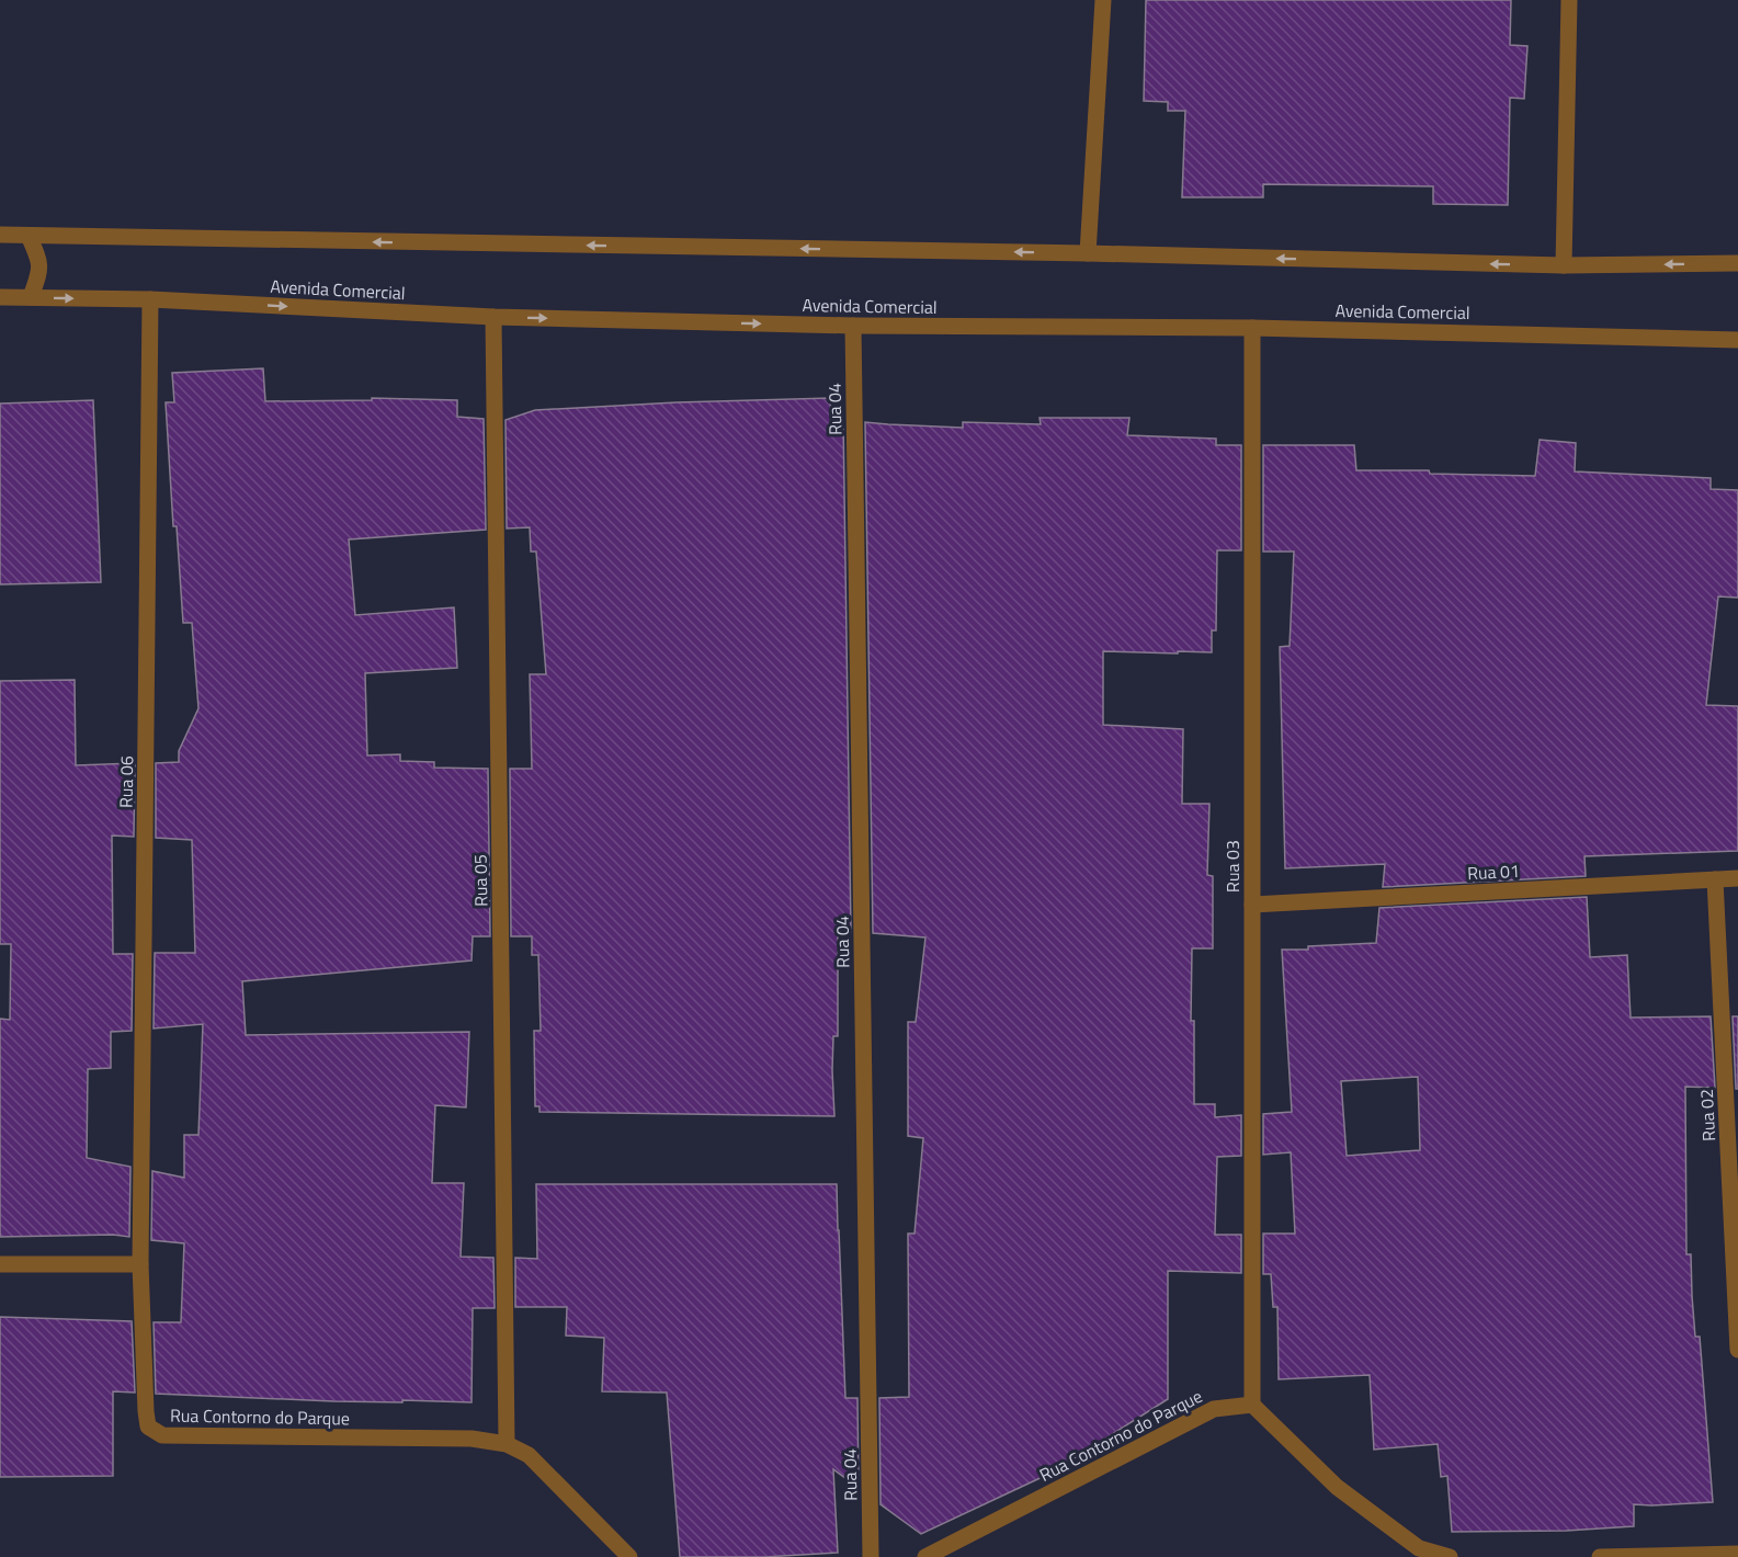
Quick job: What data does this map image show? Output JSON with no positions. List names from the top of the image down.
{
  "streets": {
    "street": [
      "Avenida Comercial",
      "Rua 04",
      "Rua 06",
      "Rua 03",
      "Rua 01",
      "Rua 05",
      "Rua 02",
      "Rua Contorno do Parque"
    ]
  },
  "crossings": [
    ["Avenida Comercial", "Rua 04"],
    ["Avenida Comercial", "Rua 06"],
    ["Avenida Comercial", "Rua 03"],
    ["Avenida Comercial", "Rua 05"],
    ["Rua 06", "Rua Contorno do Parque"],
    ["Rua 03", "Rua 01"],
    ["Rua 03", "Rua Contorno do Parque"],
    ["Rua 01", "Rua 02"],
    ["Rua 05", "Rua Contorno do Parque"]
  ]
}
